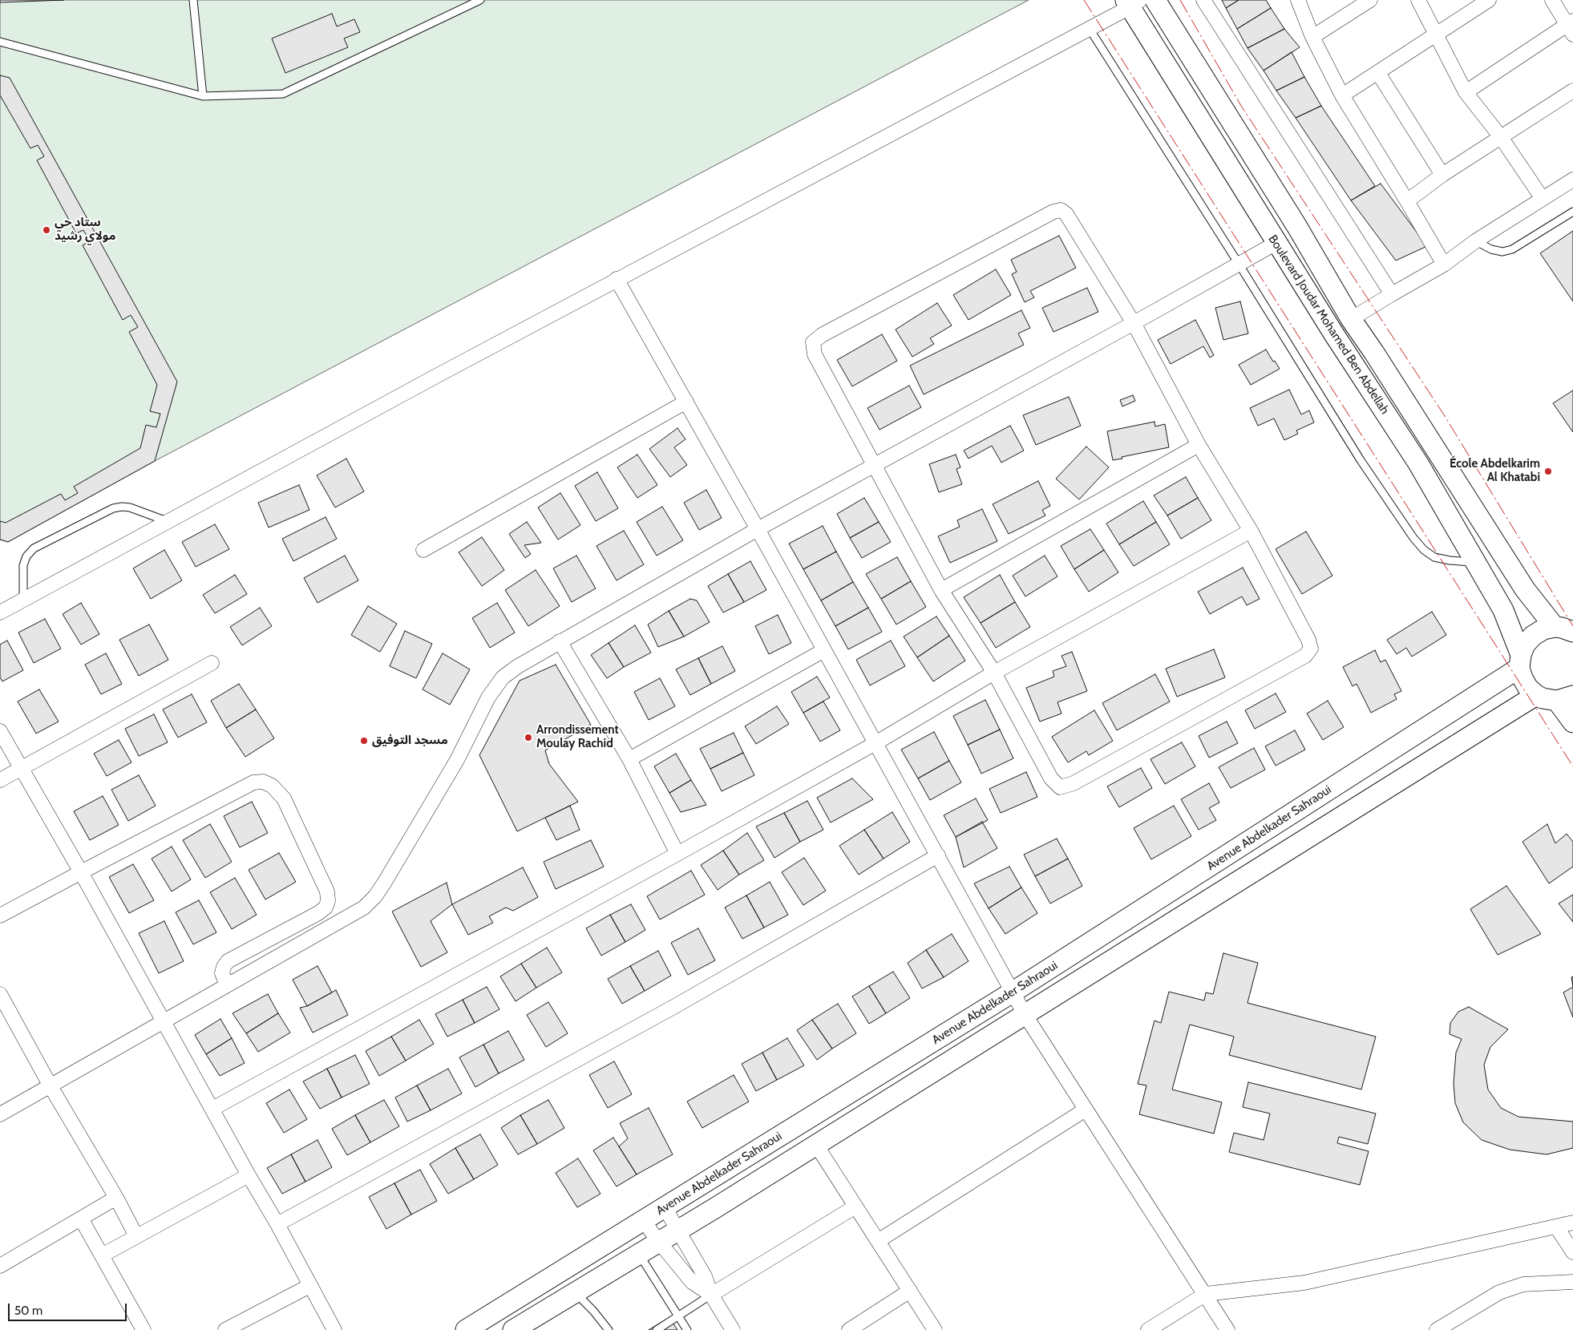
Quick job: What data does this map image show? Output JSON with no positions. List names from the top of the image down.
{
  "streets": {
    "main road": ["Boulevard Joudar Mohamed Ben Abdellah", "Avenue Abdelkader Sahraoui"]
  },
  "crossings": [
    ["Boulevard Joudar Mohamed Ben Abdellah", "Avenue Abdelkader Sahraoui"]
  ],
  "places": [
    "ستاد حي مولاي رشيد",
    "École Abdelkarim Al Khatabi",
    "Arrondissement Moulay Rachid",
    "مسجد التوفيق"
  ],
  "scale_bar": "50 m"
}
